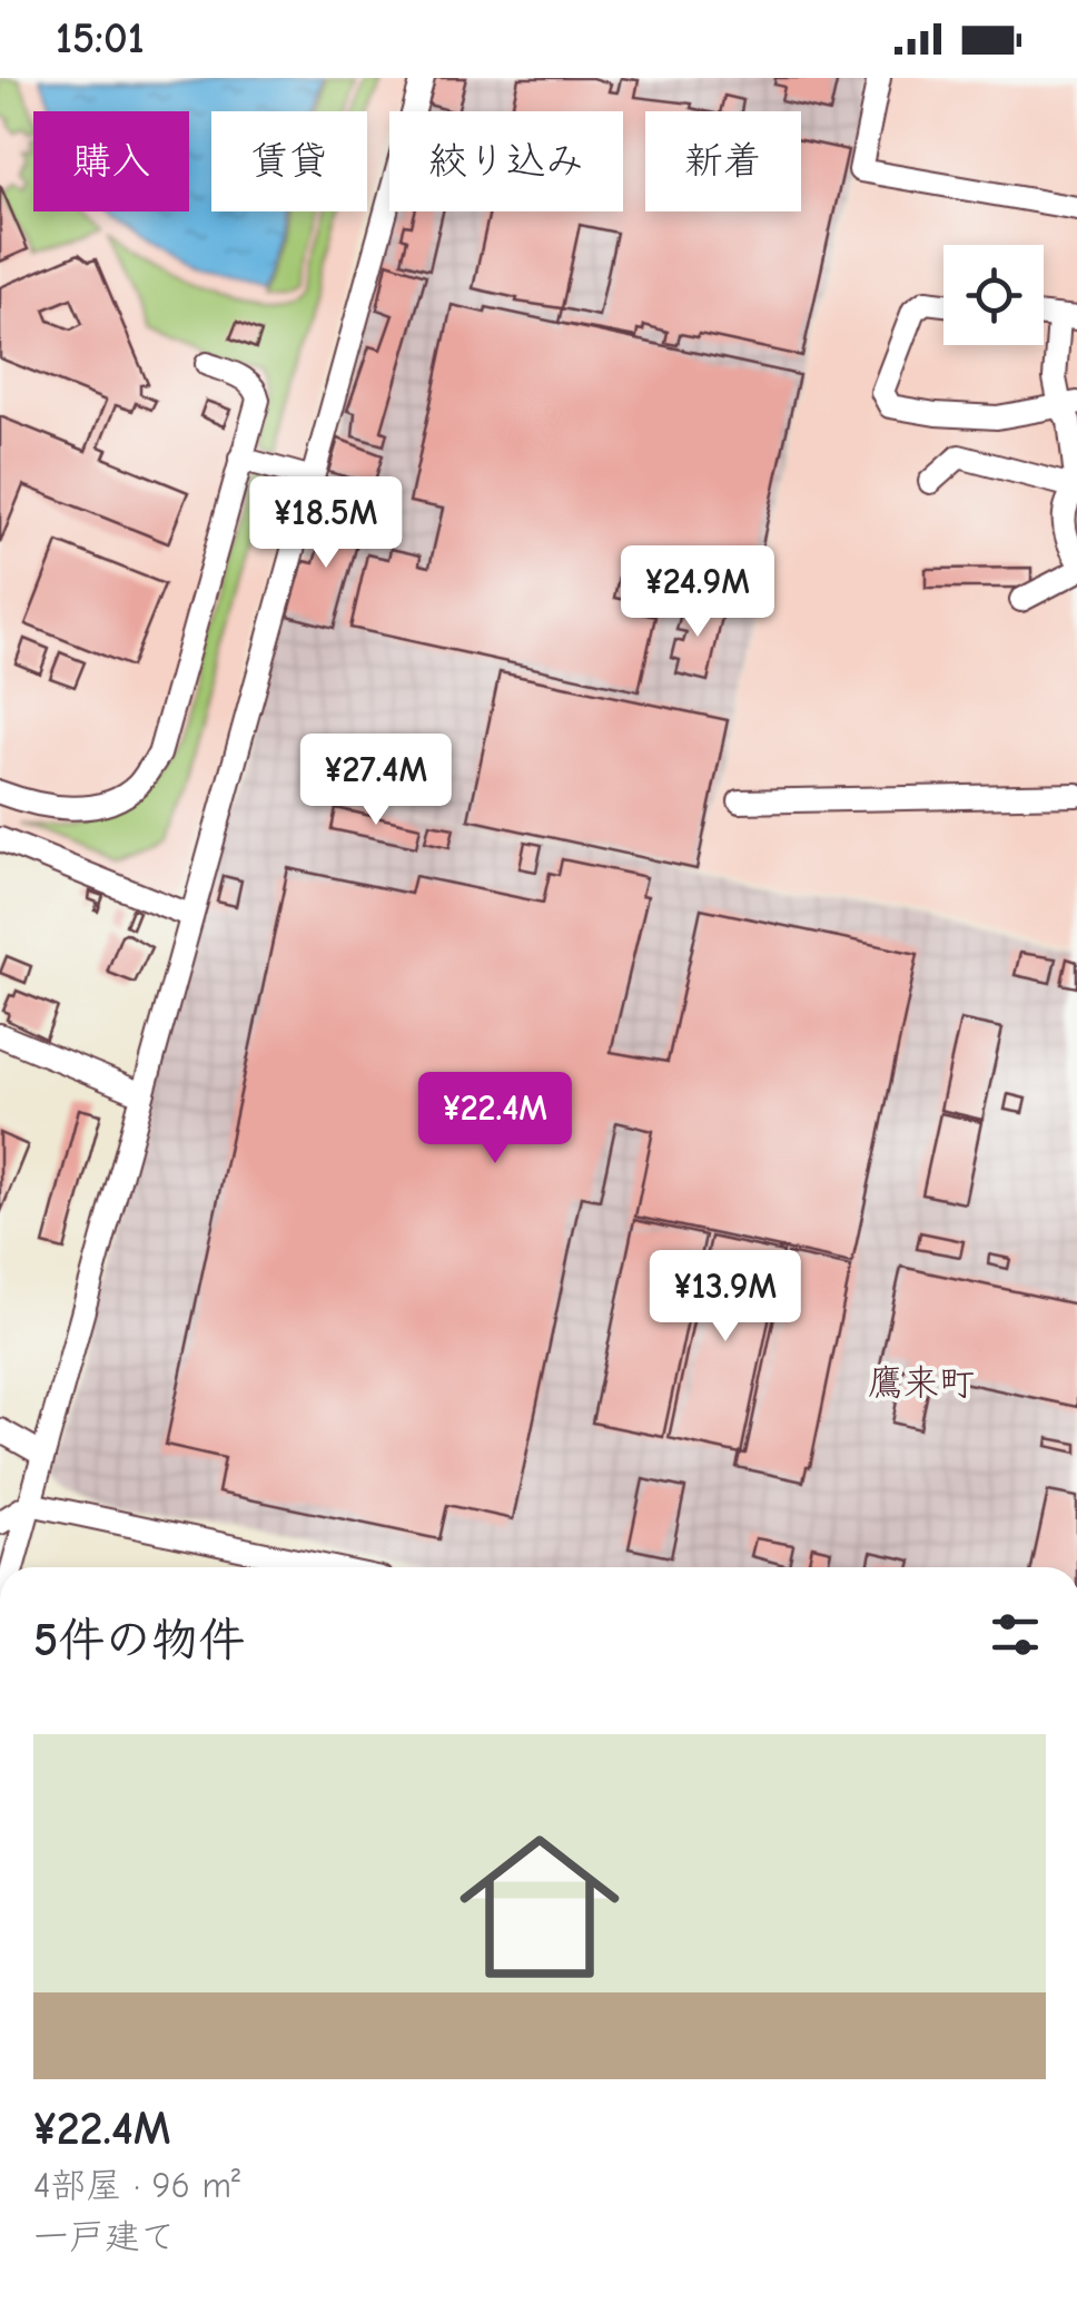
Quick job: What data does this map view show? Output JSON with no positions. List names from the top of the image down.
{
  "districts": ["鷹来町"],
  "page": {
    "status": "15:01",
    "chip": [
      "購入",
      "賃貸",
      "絞り込み",
      "新着"
    ],
    "price": [
      "¥18.5M",
      "¥24.9M",
      "¥27.4M",
      "¥22.4M",
      "¥13.9M"
    ],
    "heading": "5件の物件",
    "list": [
      {
        "name": "¥22.4M",
        "note": "4部屋 · 96 m² · 一戸建て"
      }
    ]
  }
}
